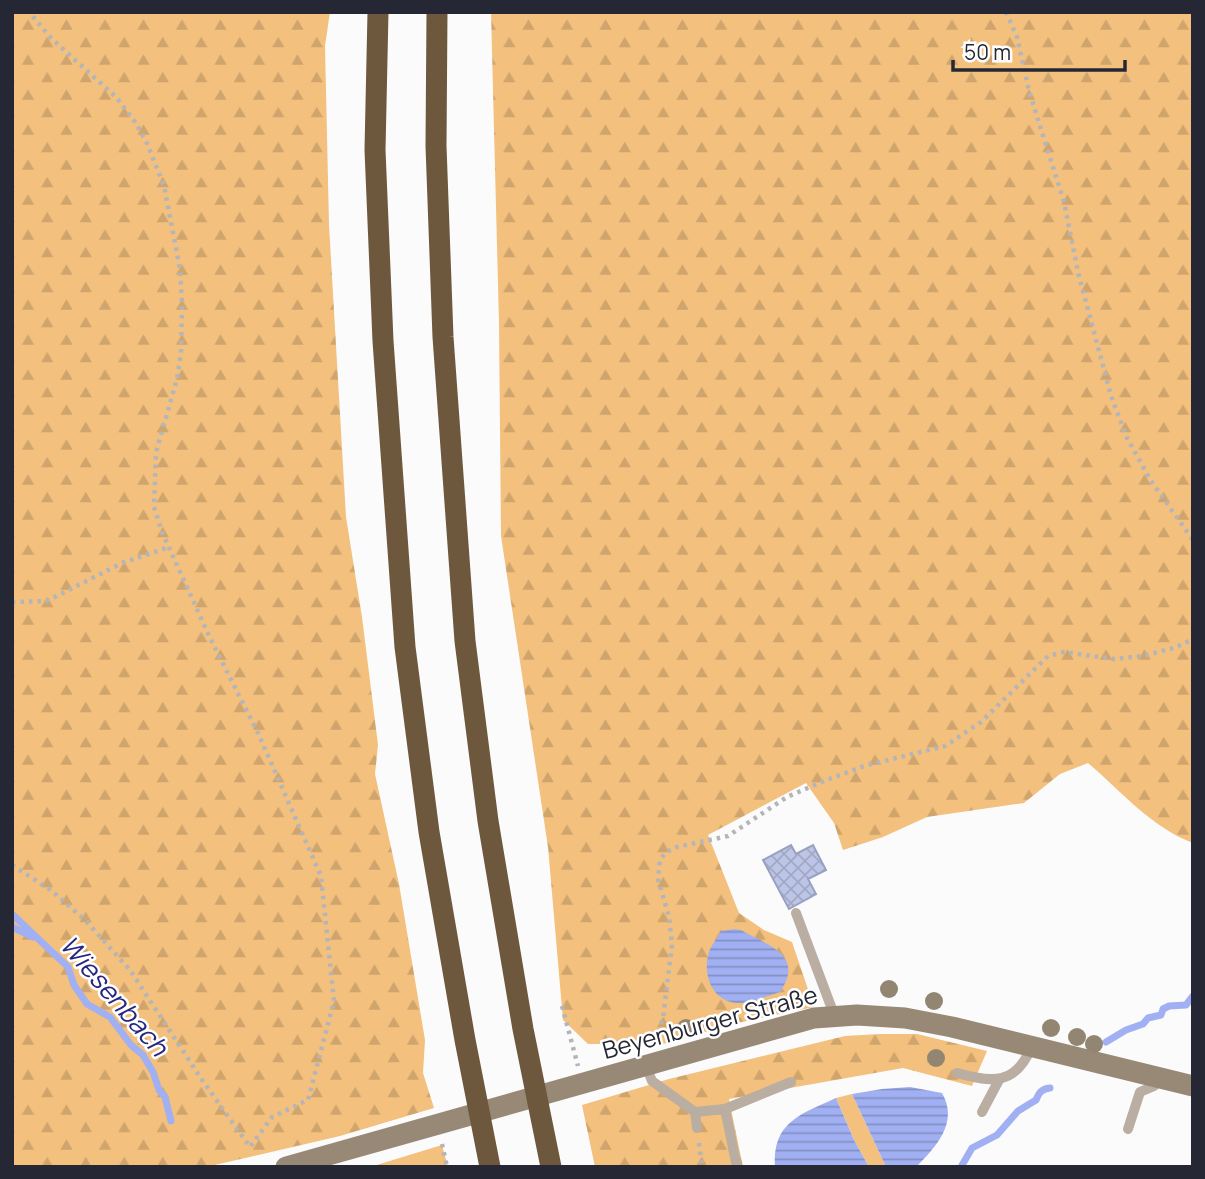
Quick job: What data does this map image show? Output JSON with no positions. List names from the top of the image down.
{
  "streets": {
    "main road": ["Beyenburger Straße"]
  },
  "water": ["Wiesenbach"],
  "scale_bar": "50 m"
}
